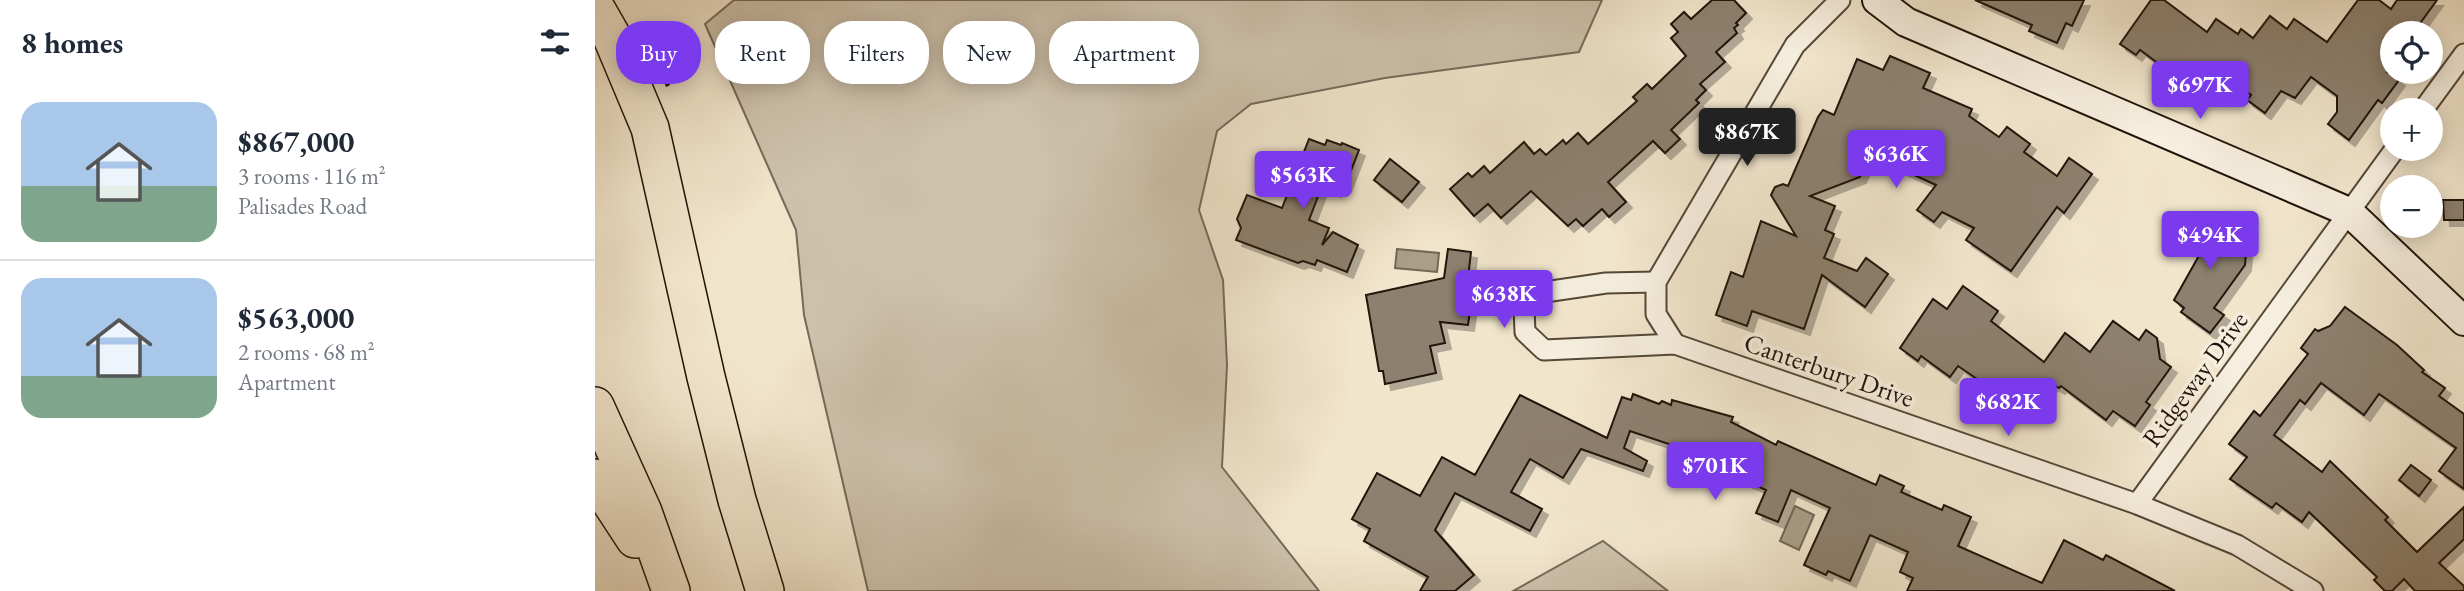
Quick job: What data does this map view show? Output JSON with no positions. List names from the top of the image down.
{
  "streets": {
    "street": ["Canterbury Drive", "Ridgeway Drive"]
  },
  "crossings": [
    ["Canterbury Drive", "Ridgeway Drive"]
  ],
  "page": {
    "heading": "8 homes",
    "map_buttons": ["+", "−"],
    "chip": [
      "Buy",
      "Rent",
      "Filters",
      "New",
      "Apartment"
    ],
    "price": [
      "$697K",
      "$867K",
      "$636K",
      "$563K",
      "$494K",
      "$638K",
      "$682K",
      "$701K"
    ],
    "list": [
      {
        "name": "$867,000",
        "note": "3 rooms · 116 m² · Palisades Road"
      },
      {
        "name": "$563,000",
        "note": "2 rooms · 68 m² · Apartment"
      }
    ]
  }
}
